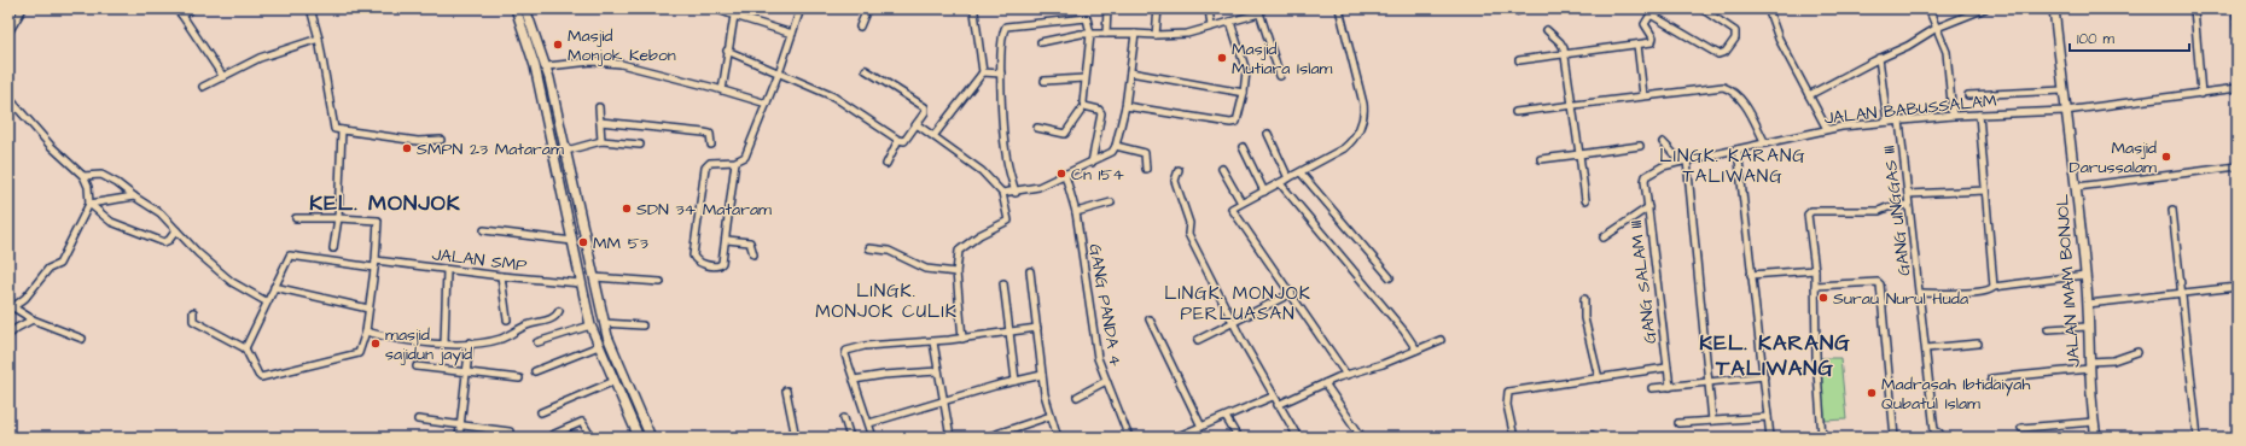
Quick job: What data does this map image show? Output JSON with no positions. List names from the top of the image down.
{
  "streets": {
    "main road": ["JALAN IMAM BONJOL"],
    "street": [
      "JALAN BABUSSALAM",
      "GANG UNGGAS III",
      "JALAN SMP",
      "GANG SALAM III",
      "GANG PANDA 4"
    ]
  },
  "crossings": [
    ["JALAN BABUSSALAM", "GANG UNGGAS III"],
    ["JALAN BABUSSALAM", "JALAN IMAM BONJOL"],
    ["JALAN BABUSSALAM", "GANG SALAM III"]
  ],
  "districts": [
    "LINGK. KARANG TALIWANG",
    "KEL. MONJOK",
    "LINGK. MONJOK CULIK",
    "LINGK. MONJOK PERLUASAN",
    "KEL. KARANG TALIWANG"
  ],
  "places": [
    "Masjid Monjok Kebon",
    "Masjid Mutiara Islam",
    "SMPN 23 Mataram",
    "Masjid Darussalam",
    "Cn 154",
    "SDN 34 Mataram",
    "MM 53",
    "Surau Nurul Huda",
    "masjid sajidun jayid",
    "Madrasah Ibtidaiyah Qubatul Islam"
  ],
  "scale_bar": "100 m"
}
